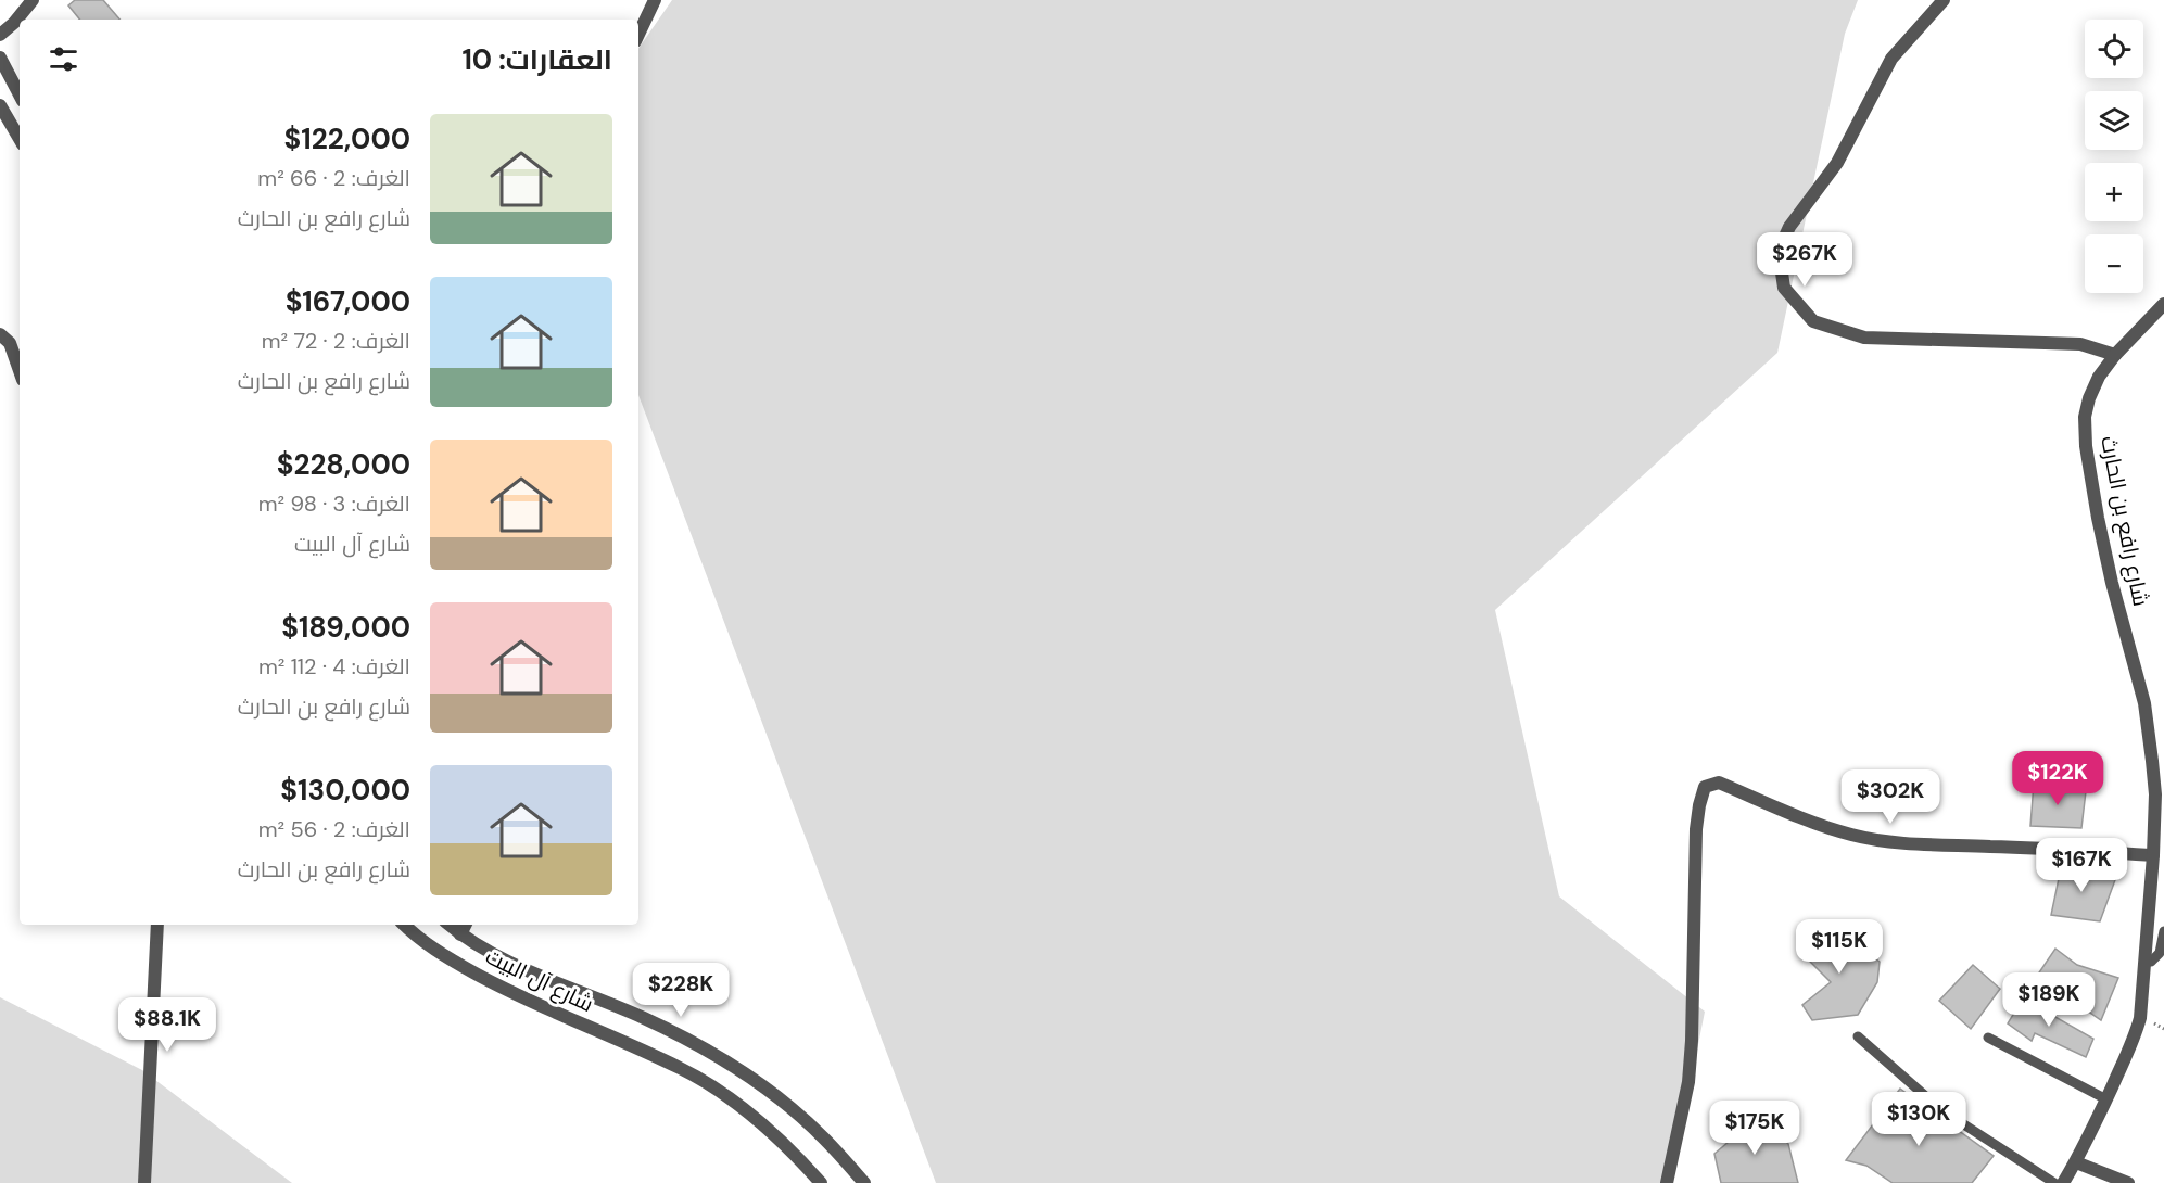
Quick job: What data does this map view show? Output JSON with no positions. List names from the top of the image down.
{
  "streets": {
    "street": ["شارع رافع بن الحارث", "شارع آل البيت"]
  },
  "page": {
    "map_buttons": ["+", "−"],
    "heading": "العقارات: 10",
    "list": [
      {
        "name": "$122,000",
        "note": "الغرف: 2 · 66 m² · شارع رافع بن الحارث"
      },
      {
        "name": "$167,000",
        "note": "الغرف: 2 · 72 m² · شارع رافع بن الحارث"
      },
      {
        "name": "$228,000",
        "note": "الغرف: 3 · 98 m² · شارع آل البيت"
      },
      {
        "name": "$189,000",
        "note": "الغرف: 4 · 112 m² · شارع رافع بن الحارث"
      },
      {
        "name": "$130,000",
        "note": "الغرف: 2 · 56 m² · شارع رافع بن الحارث"
      }
    ],
    "price": [
      "$267K",
      "$122K",
      "$302K",
      "$167K",
      "$115K",
      "$228K",
      "$189K",
      "$88.1K",
      "$130K",
      "$175K"
    ]
  }
}
